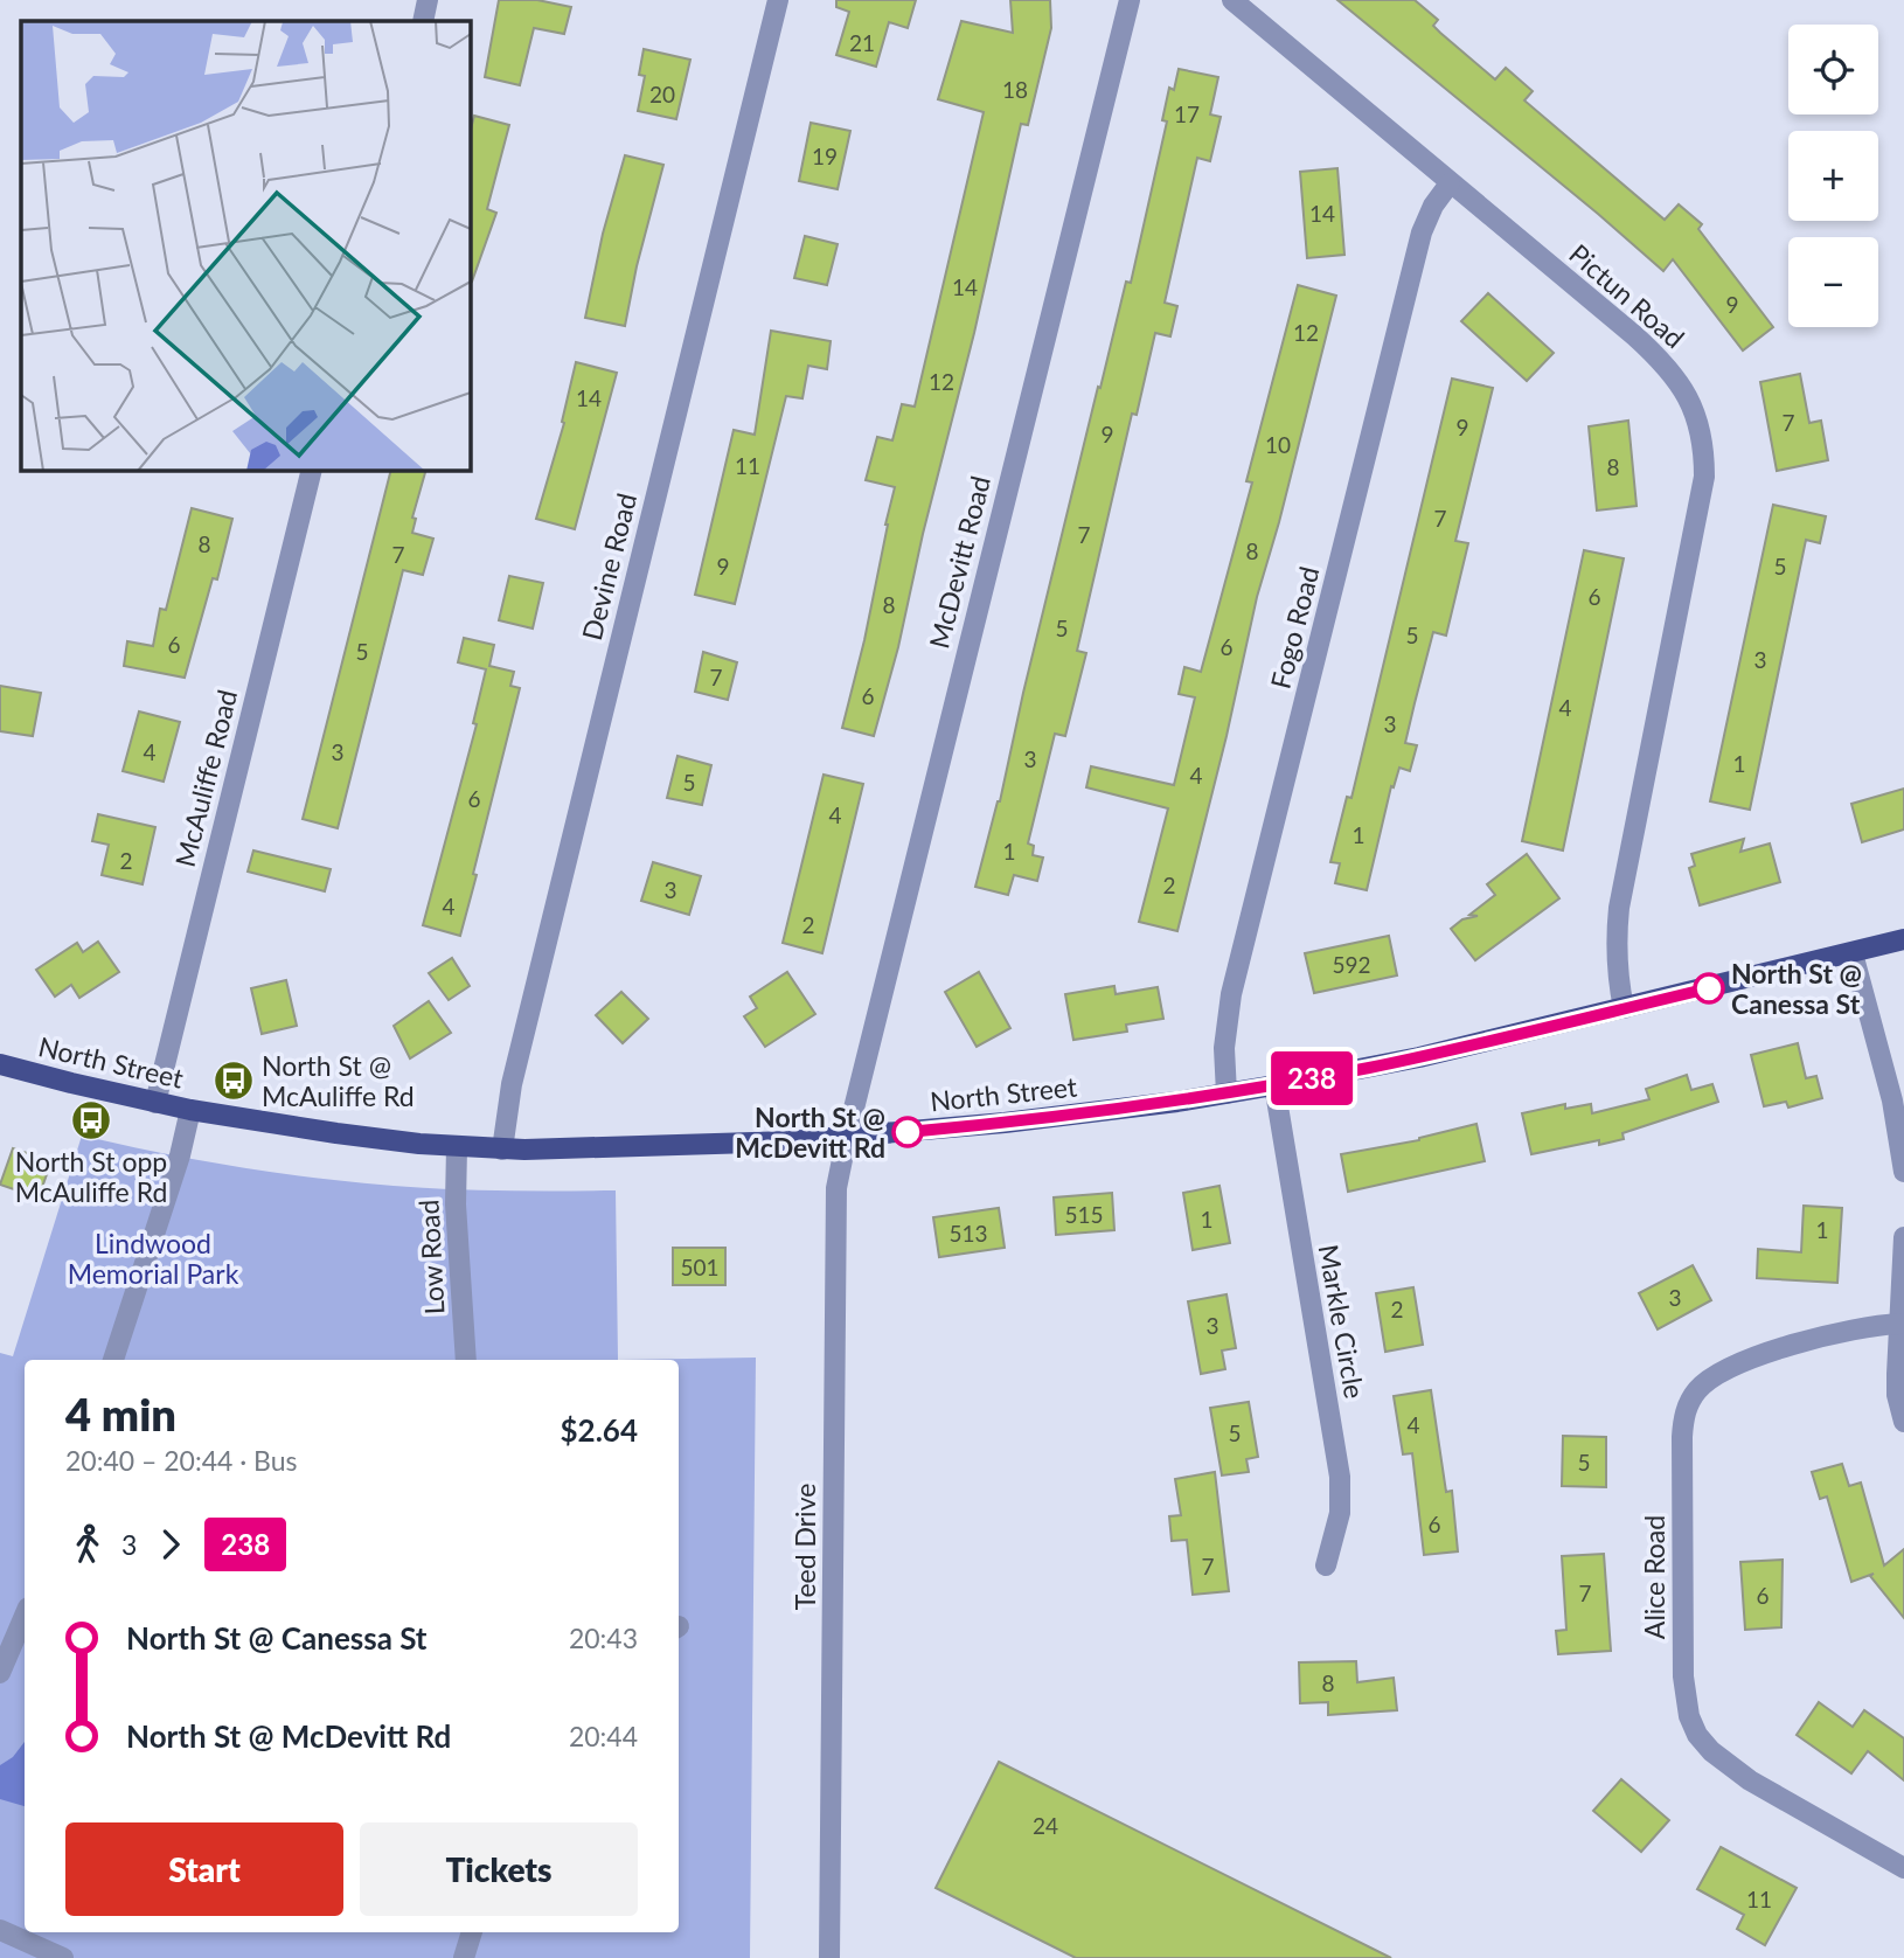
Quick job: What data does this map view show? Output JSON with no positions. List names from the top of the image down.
{
  "streets": {
    "main road": ["North Street"],
    "street": [
      "Pictun Road",
      "McDevitt Road",
      "Devine Road",
      "Fogo Road",
      "McAuliffe Road",
      "Low Road",
      "Markle Circle",
      "Teed Drive",
      "Alice Road"
    ]
  },
  "crossings": [
    ["Pictun Road", "Fogo Road"],
    ["Pictun Road", "North Street"],
    ["McDevitt Road", "North Street"],
    ["McDevitt Road", "Teed Drive"],
    ["Devine Road", "North Street"],
    ["Fogo Road", "North Street"],
    ["McAuliffe Road", "North Street"],
    ["North Street", "Low Road"],
    ["North Street", "Markle Circle"],
    ["North Street", "Teed Drive"]
  ],
  "parks": ["Lindwood Memorial Park"],
  "places": {
    "other": ["North St @ Canessa St", "North St @ McDevitt Rd"],
    "bus stop": ["North St @ McAuliffe Rd", "North St opp McAuliffe Rd"]
  },
  "lines": ["bus line 238"],
  "house_numbers": [
    "21",
    "18",
    "20",
    "17",
    "19",
    "14",
    "14",
    "9",
    "12",
    "12",
    "14",
    "7",
    "9",
    "9",
    "10",
    "11",
    "8",
    "7",
    "7",
    "8",
    "8",
    "7",
    "9",
    "5",
    "6",
    "8",
    "5",
    "5",
    "6",
    "6",
    "5",
    "3",
    "7",
    "6",
    "4",
    "3",
    "4",
    "3",
    "3",
    "1",
    "4",
    "5",
    "6",
    "4",
    "1",
    "1",
    "2",
    "2",
    "3",
    "4",
    "2",
    "592",
    "515",
    "1",
    "1",
    "513",
    "501",
    "3",
    "2",
    "3",
    "4",
    "5",
    "5",
    "6",
    "7",
    "7",
    "6",
    "8",
    "24",
    "11"
  ],
  "page": {
    "on_map": "238",
    "map_buttons": ["+", "−"],
    "heading": ["4 min", "20:40 – 20:44 · Bus", "$2.64"],
    "legs": ["3", "238"],
    "list": [
      {
        "name": "North St @ Canessa St",
        "value": "20:43"
      },
      {
        "name": "North St @ McDevitt Rd",
        "value": "20:44"
      }
    ],
    "buttons": ["Start", "Tickets"]
  }
}
